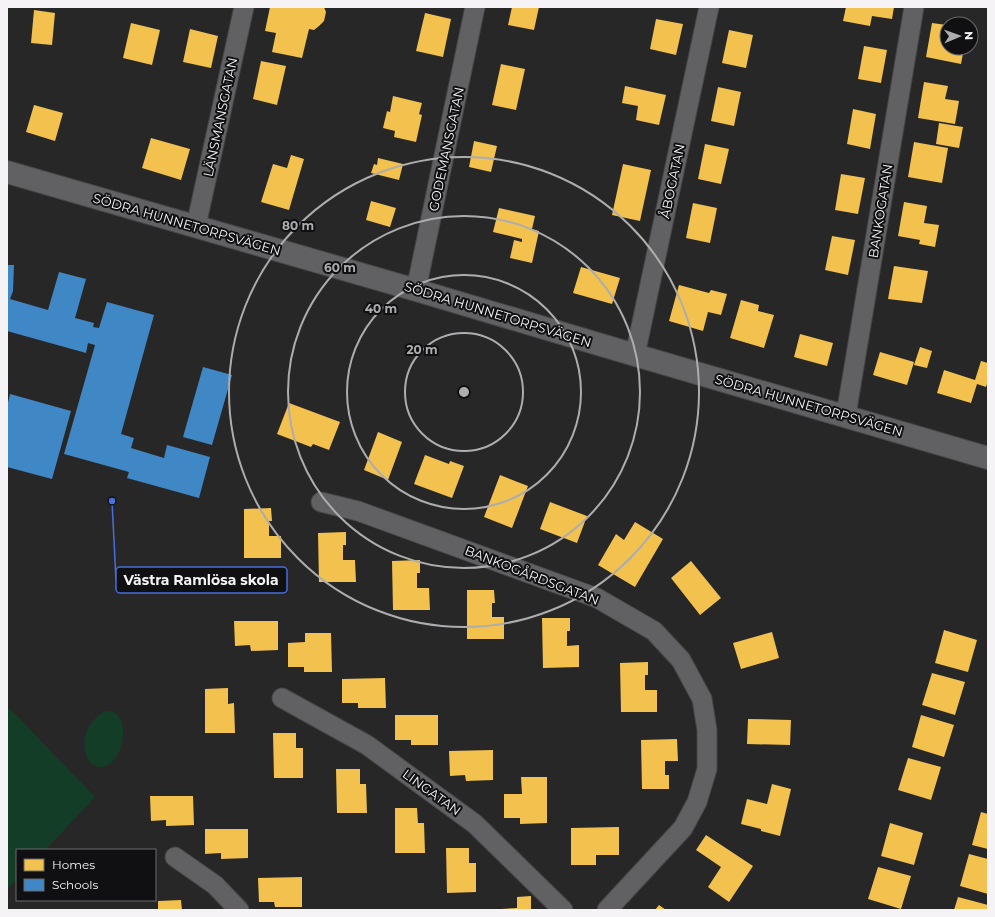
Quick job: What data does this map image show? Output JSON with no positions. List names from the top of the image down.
{
  "streets": {
    "street": [
      "LÄNSMANSGATAN",
      "GODEMANSGATAN",
      "ÅBOGATAN",
      "BANKOGATAN",
      "SÖDRA HUNNETORPSVÄGEN",
      "BANKOGÅRDSGATAN",
      "LINGATAN"
    ]
  },
  "crossings": [
    ["LÄNSMANSGATAN", "SÖDRA HUNNETORPSVÄGEN"],
    ["GODEMANSGATAN", "SÖDRA HUNNETORPSVÄGEN"],
    ["ÅBOGATAN", "SÖDRA HUNNETORPSVÄGEN"],
    ["BANKOGATAN", "SÖDRA HUNNETORPSVÄGEN"]
  ],
  "places": ["Västra Ramlösa skola"],
  "legend": ["Homes", "Schools"],
  "north": "right",
  "rings": [
    "80 m",
    "60 m",
    "40 m",
    "20 m"
  ]
}
